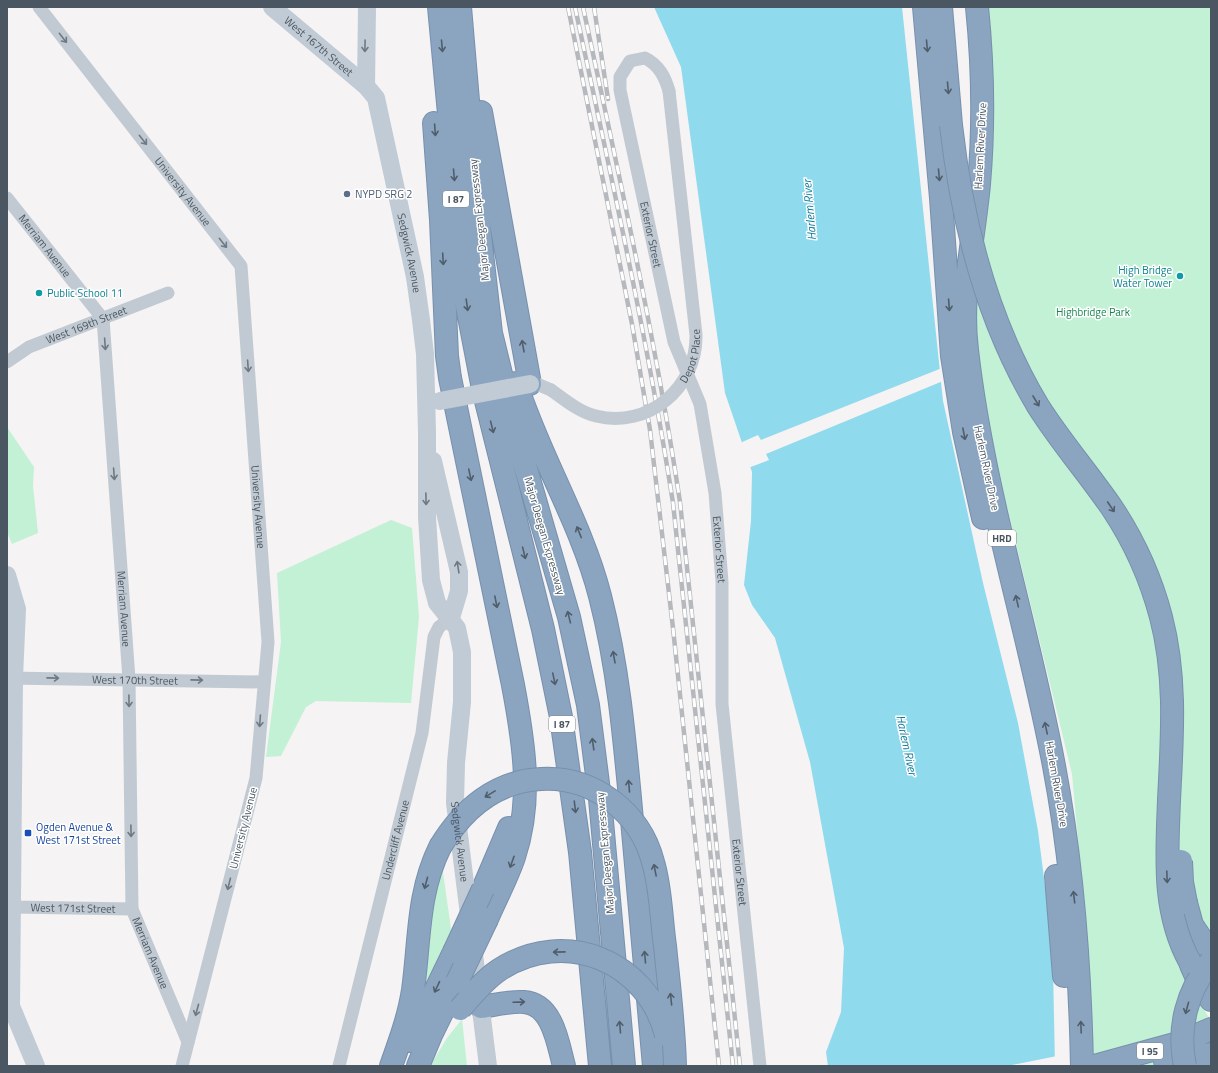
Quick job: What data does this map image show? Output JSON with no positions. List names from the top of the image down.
{
  "streets": {
    "highway": [
      "Harlem River Drive",
      "I 87",
      "Major Deegan Expressway",
      "HRD",
      "I 95"
    ],
    "main road": ["West 167th Street", "Sedgwick Avenue", "Depot Place"],
    "street": [
      "University Avenue",
      "Exterior Street",
      "Merriam Avenue",
      "West 169th Street",
      "West 170th Street",
      "Undercliff Avenue",
      "West 171st Street"
    ]
  },
  "crossings": [
    ["West 167th Street", "Sedgwick Avenue"],
    ["University Avenue", "Merriam Avenue"],
    ["University Avenue", "West 170th Street"],
    ["Exterior Street", "Depot Place"],
    ["Merriam Avenue", "West 169th Street"],
    ["Merriam Avenue", "West 170th Street"],
    ["Merriam Avenue", "West 171st Street"],
    ["Sedgwick Avenue", "Depot Place"],
    ["Sedgwick Avenue", "Undercliff Avenue"]
  ],
  "one_way": ["University Avenue", "Merriam Avenue", "West 170th Street"],
  "water": ["Harlem River"],
  "parks": ["Highbridge Park"],
  "places": {
    "other": ["NYPD SRG 2", "High Bridge Water Tower", "Public School 11"],
    "transit": ["Ogden Avenue & West 171st Street"]
  }
}
